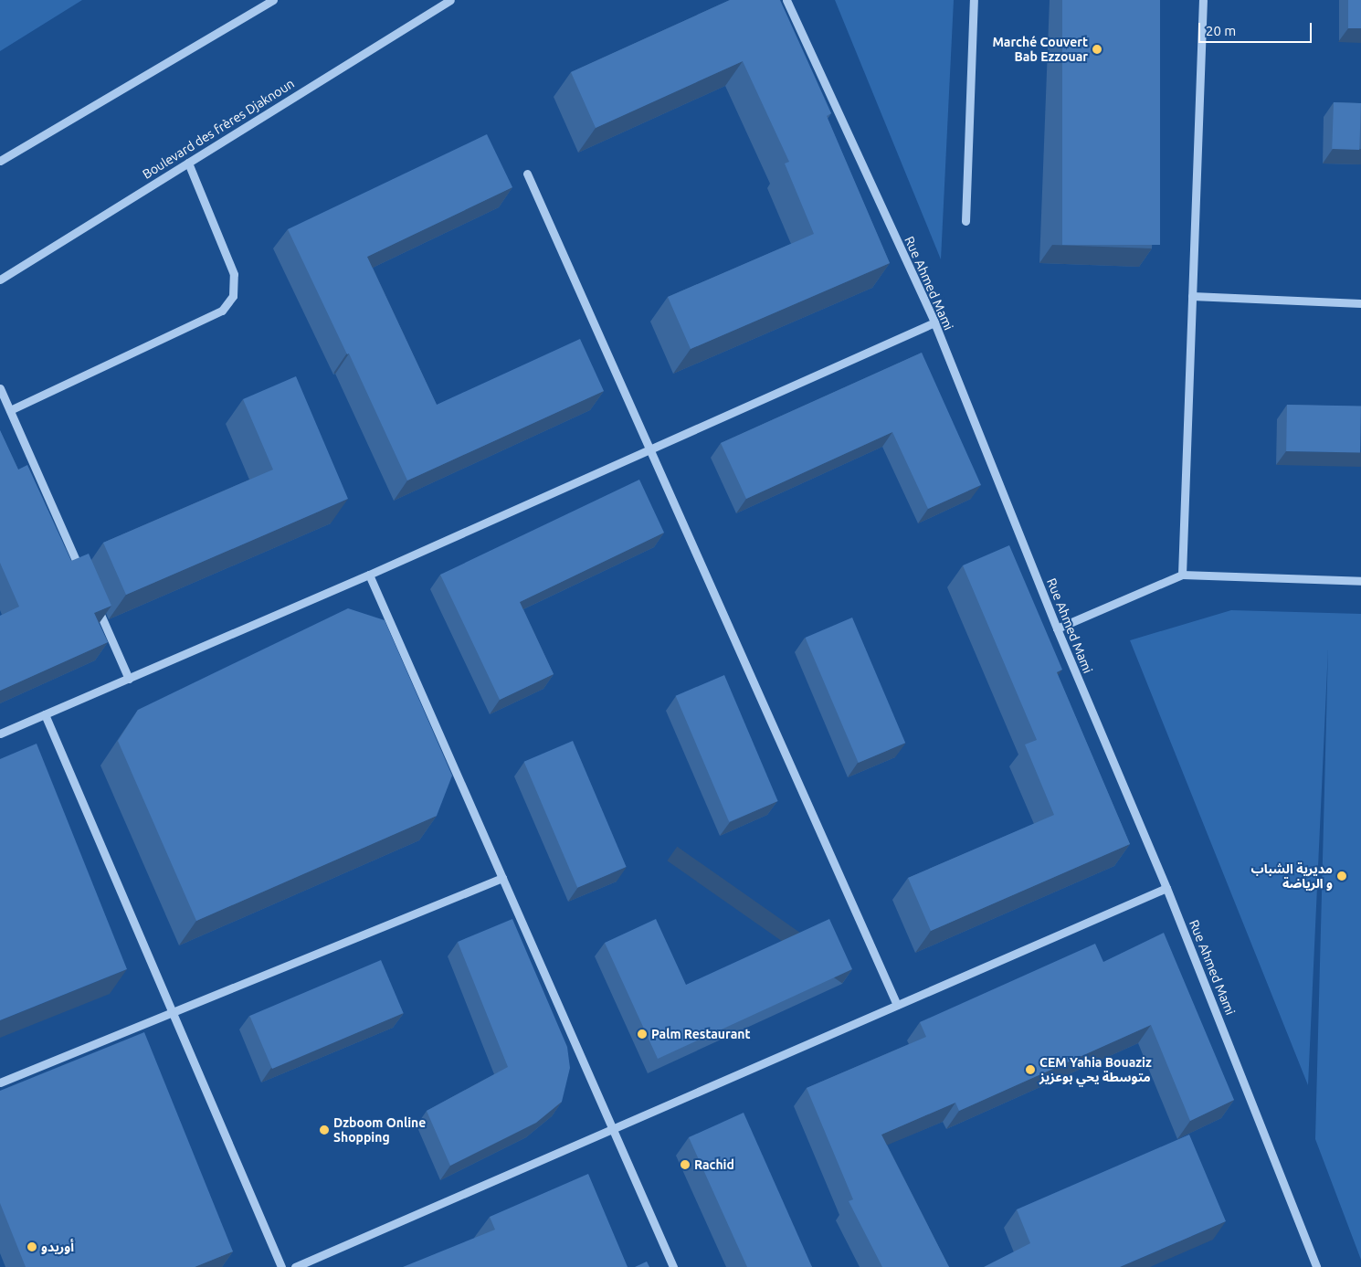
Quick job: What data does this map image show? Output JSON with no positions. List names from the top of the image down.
{
  "streets": {
    "street": ["Boulevard des frères Djaknoun", "Rue Ahmed Mami"]
  },
  "places": [
    "Marché Couvert Bab Ezzouar",
    "مديرية الشباب و الرياضة",
    "Palm Restaurant",
    "CEM Yahia Bouaziz متوسطة يحي بوعزيز",
    "Dzboom Online Shopping",
    "Rachid",
    "أوريدو"
  ],
  "scale_bar": "20 m"
}
